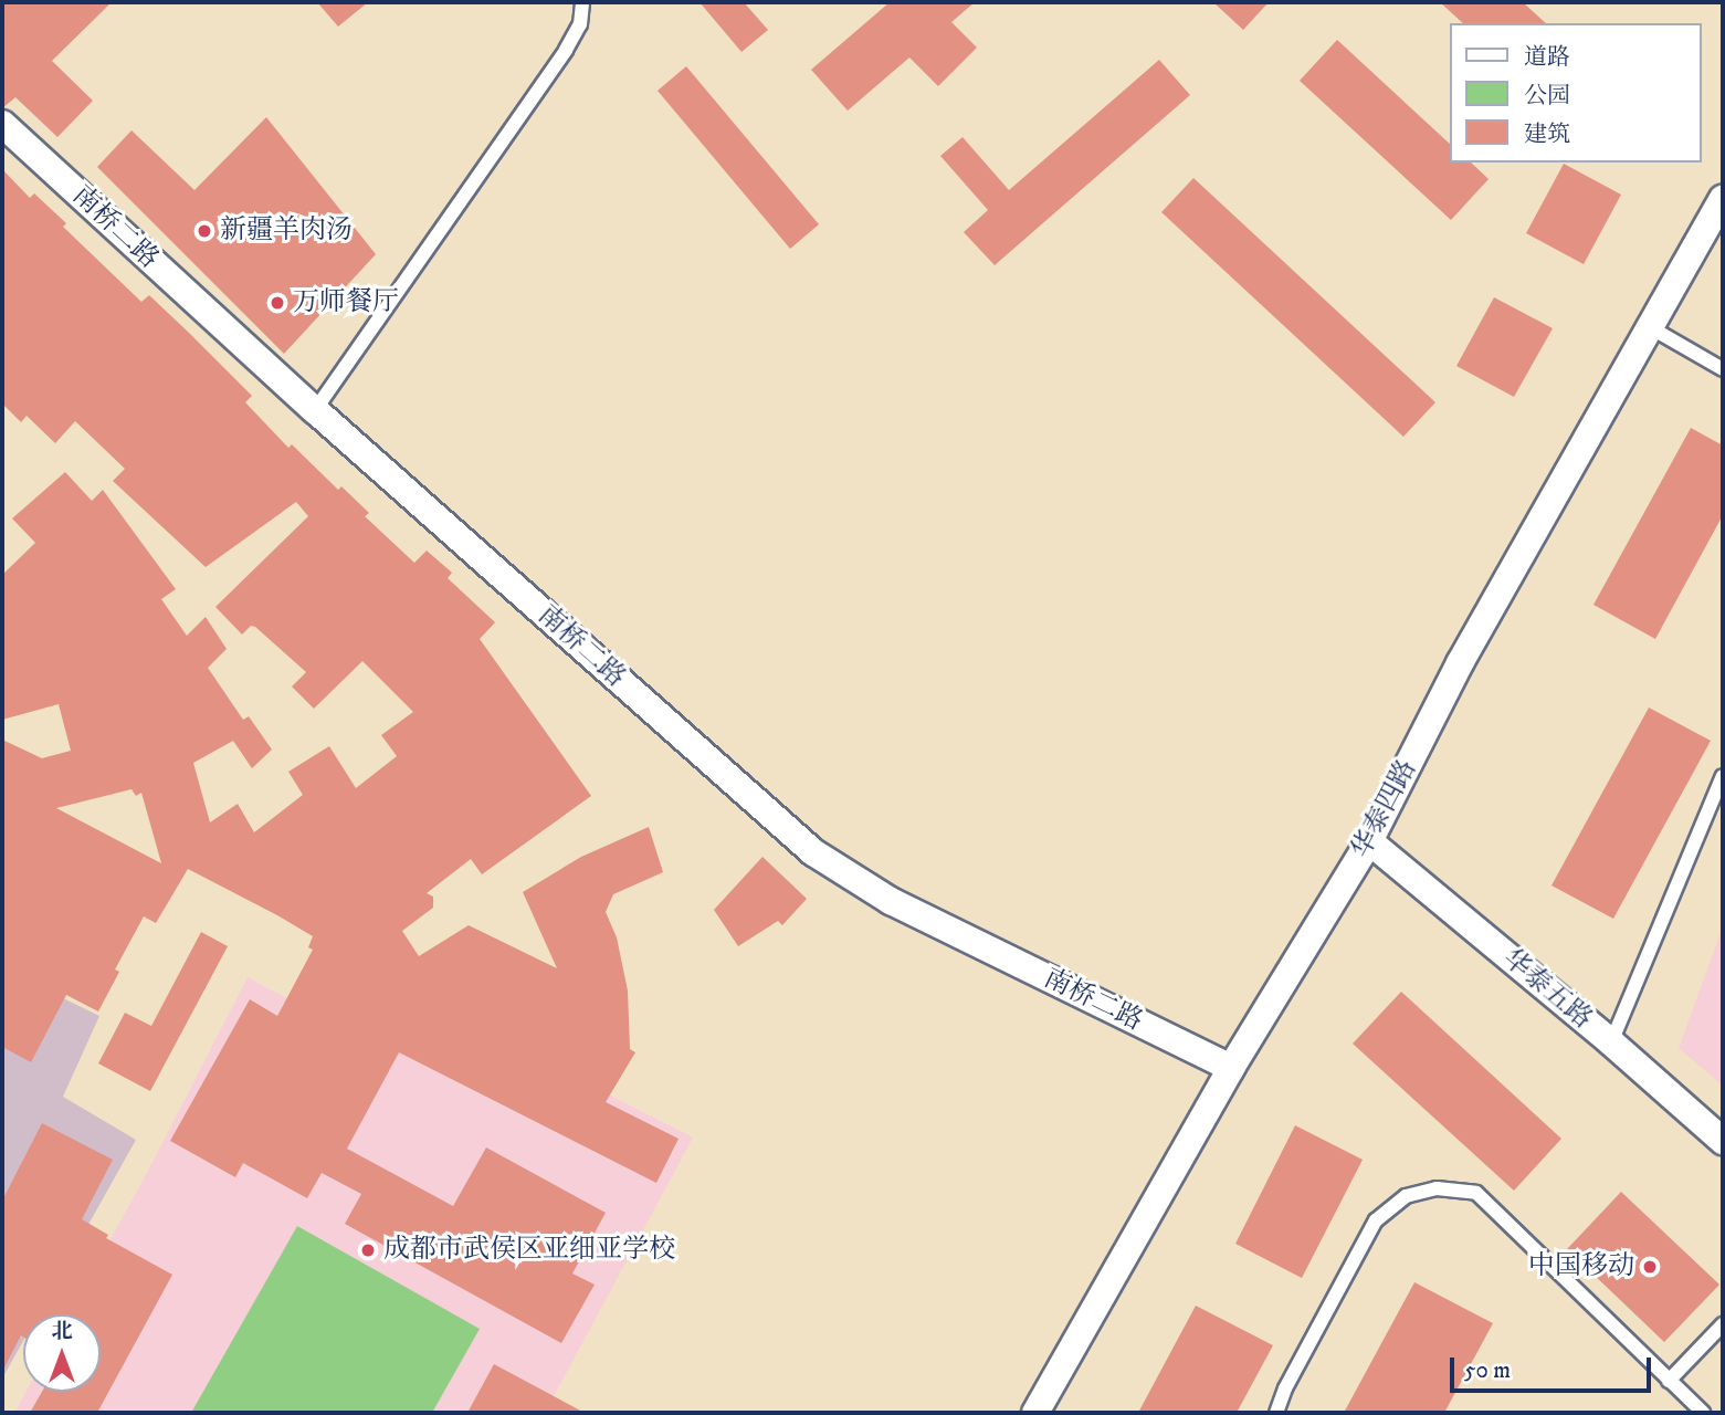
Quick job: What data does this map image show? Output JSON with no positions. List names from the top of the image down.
{
  "streets": {
    "street": ["南桥二路", "华泰四路", "华泰五路"]
  },
  "crossings": [
    ["南桥二路", "华泰四路"],
    ["华泰四路", "华泰五路"]
  ],
  "places": [
    "新疆羊肉汤",
    "万师餐厅",
    "成都市武侯区亚细亚学校",
    "中国移动"
  ],
  "legend": ["道路", "公园", "建筑"],
  "scale_bar": "50 m",
  "north": "top"
}
